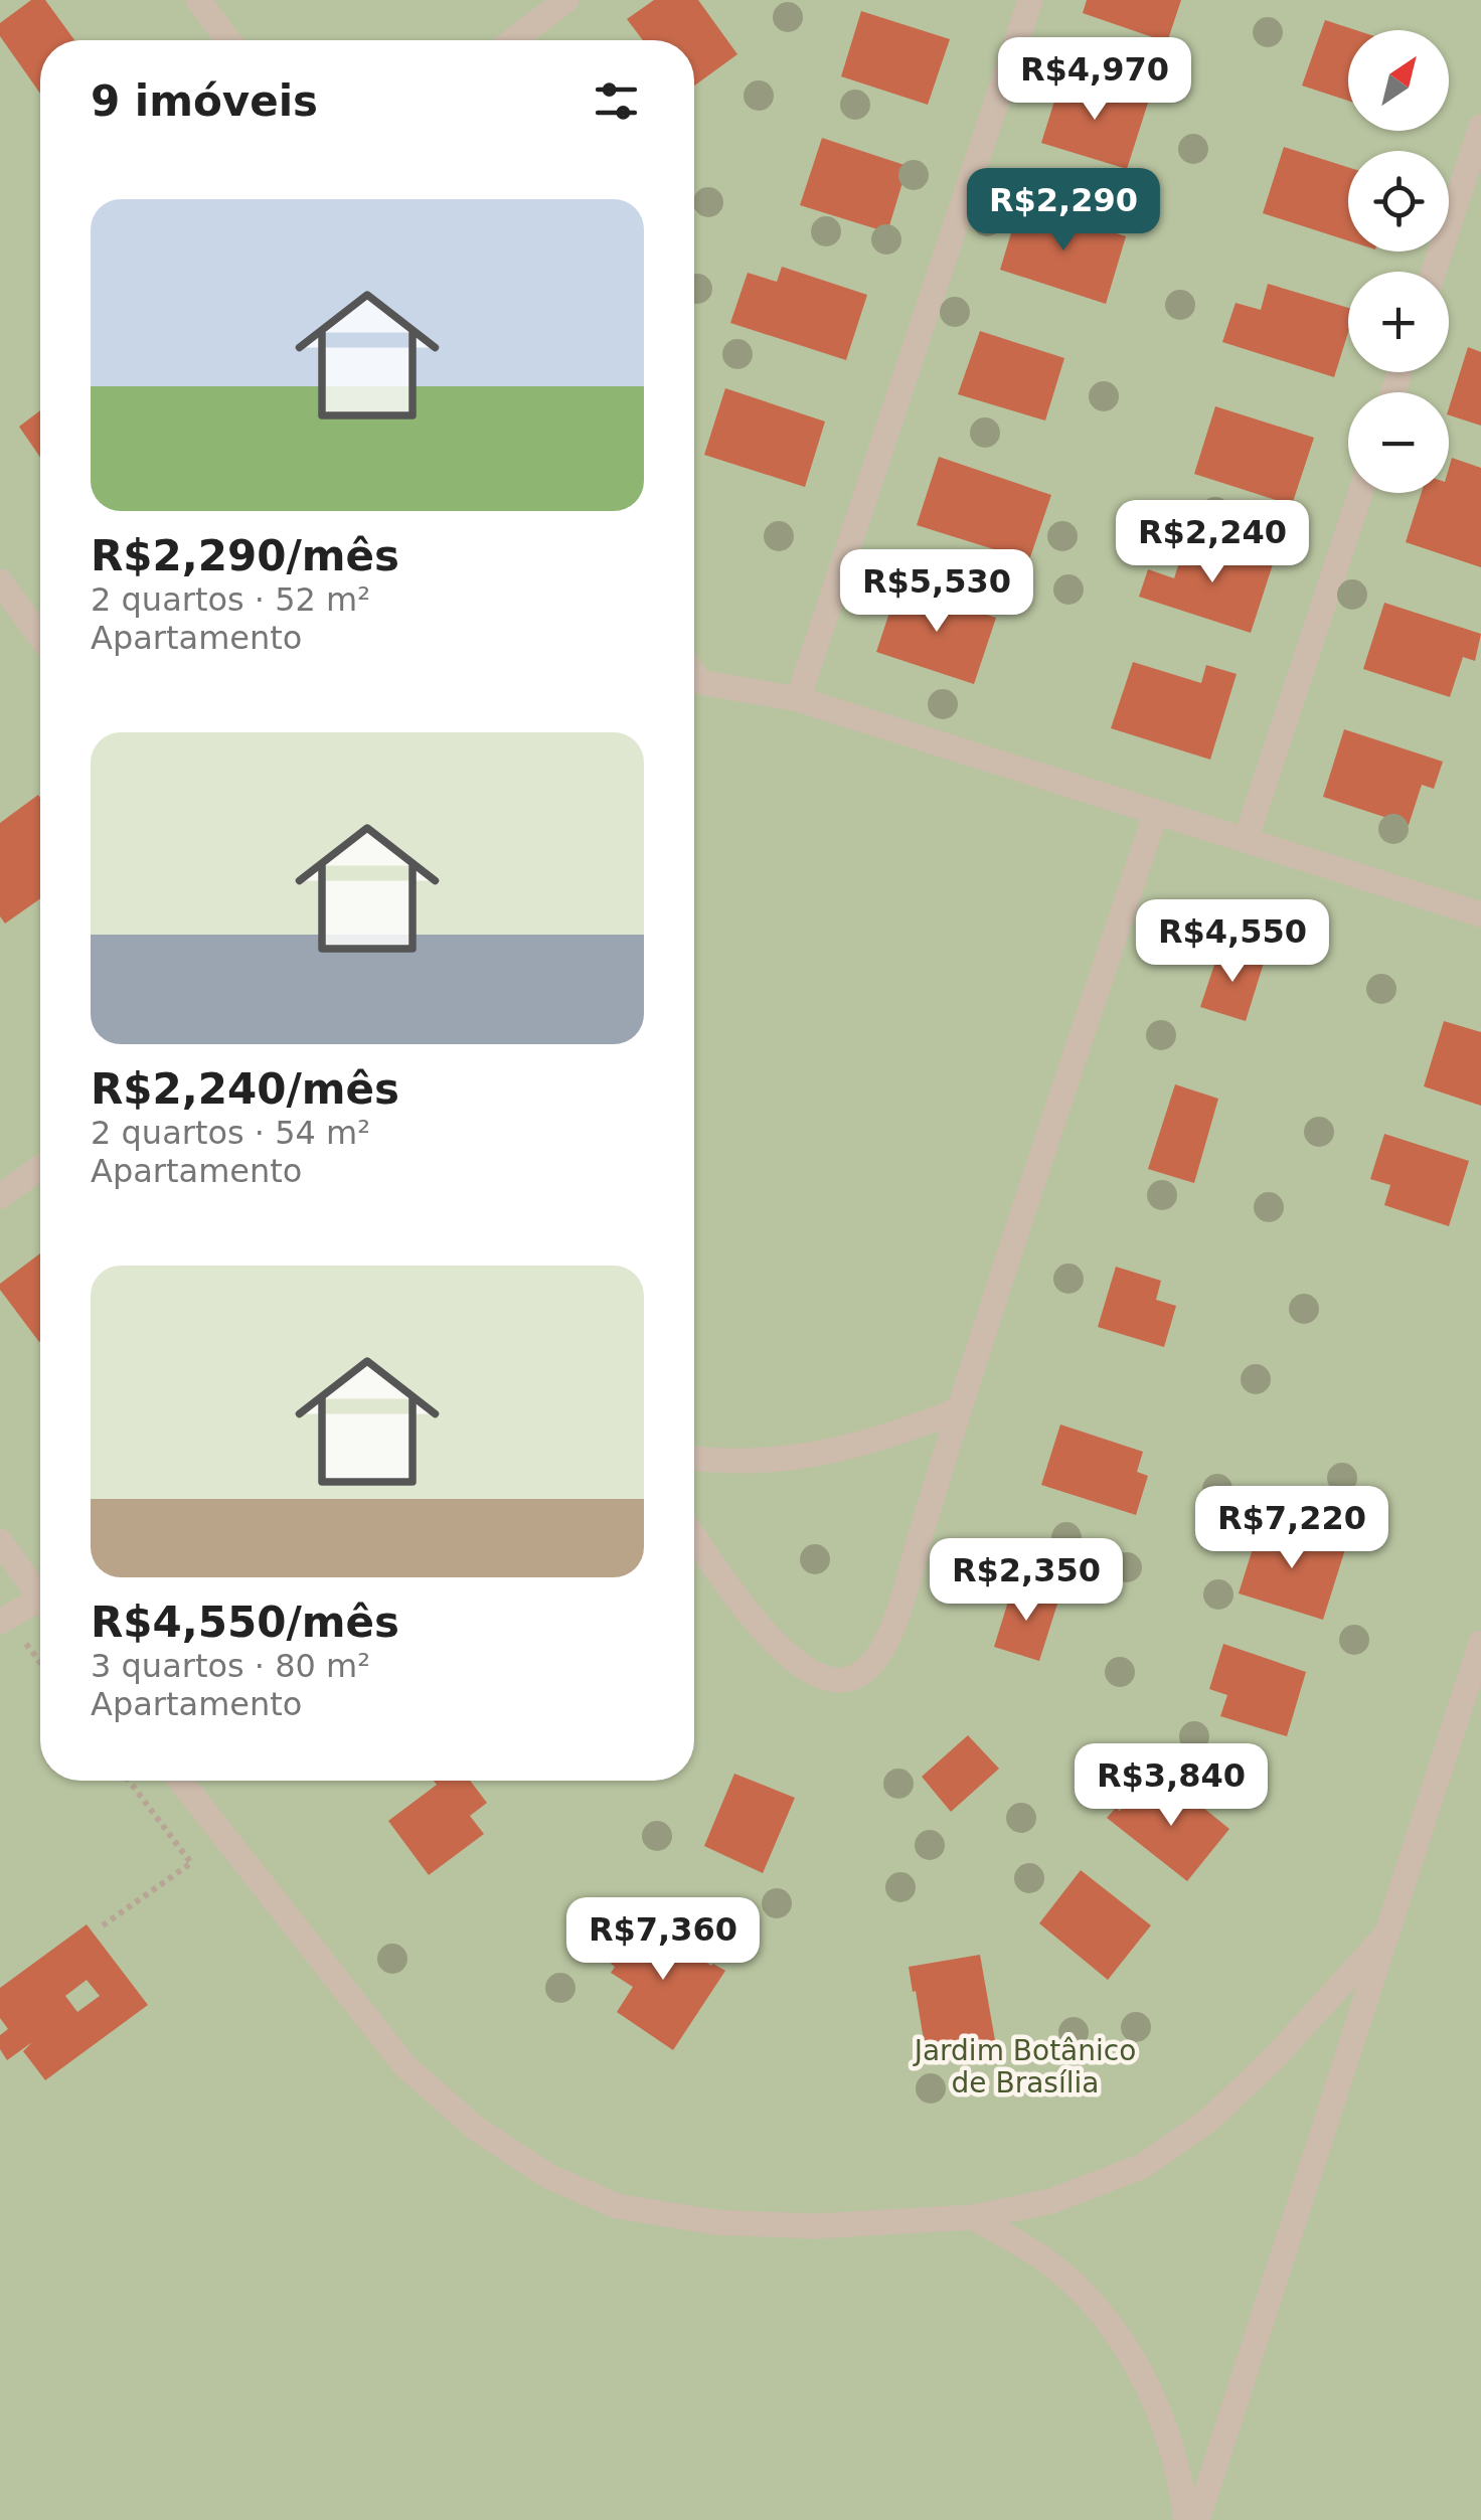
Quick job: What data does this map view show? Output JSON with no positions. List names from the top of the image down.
{
  "parks": ["Jardim Botânico de Brasília"],
  "north": "top right",
  "page": {
    "map_buttons": ["+", "−"],
    "price": [
      "R$4,970",
      "R$2,290",
      "R$2,240",
      "R$5,530",
      "R$4,550",
      "R$7,220",
      "R$2,350",
      "R$3,840",
      "R$7,360"
    ],
    "heading": "9 imóveis",
    "list": [
      {
        "name": "R$2,290/mês",
        "note": "2 quartos · 52 m² · Apartamento"
      },
      {
        "name": "R$2,240/mês",
        "note": "2 quartos · 54 m² · Apartamento"
      },
      {
        "name": "R$4,550/mês",
        "note": "3 quartos · 80 m² · Apartamento"
      }
    ]
  }
}
